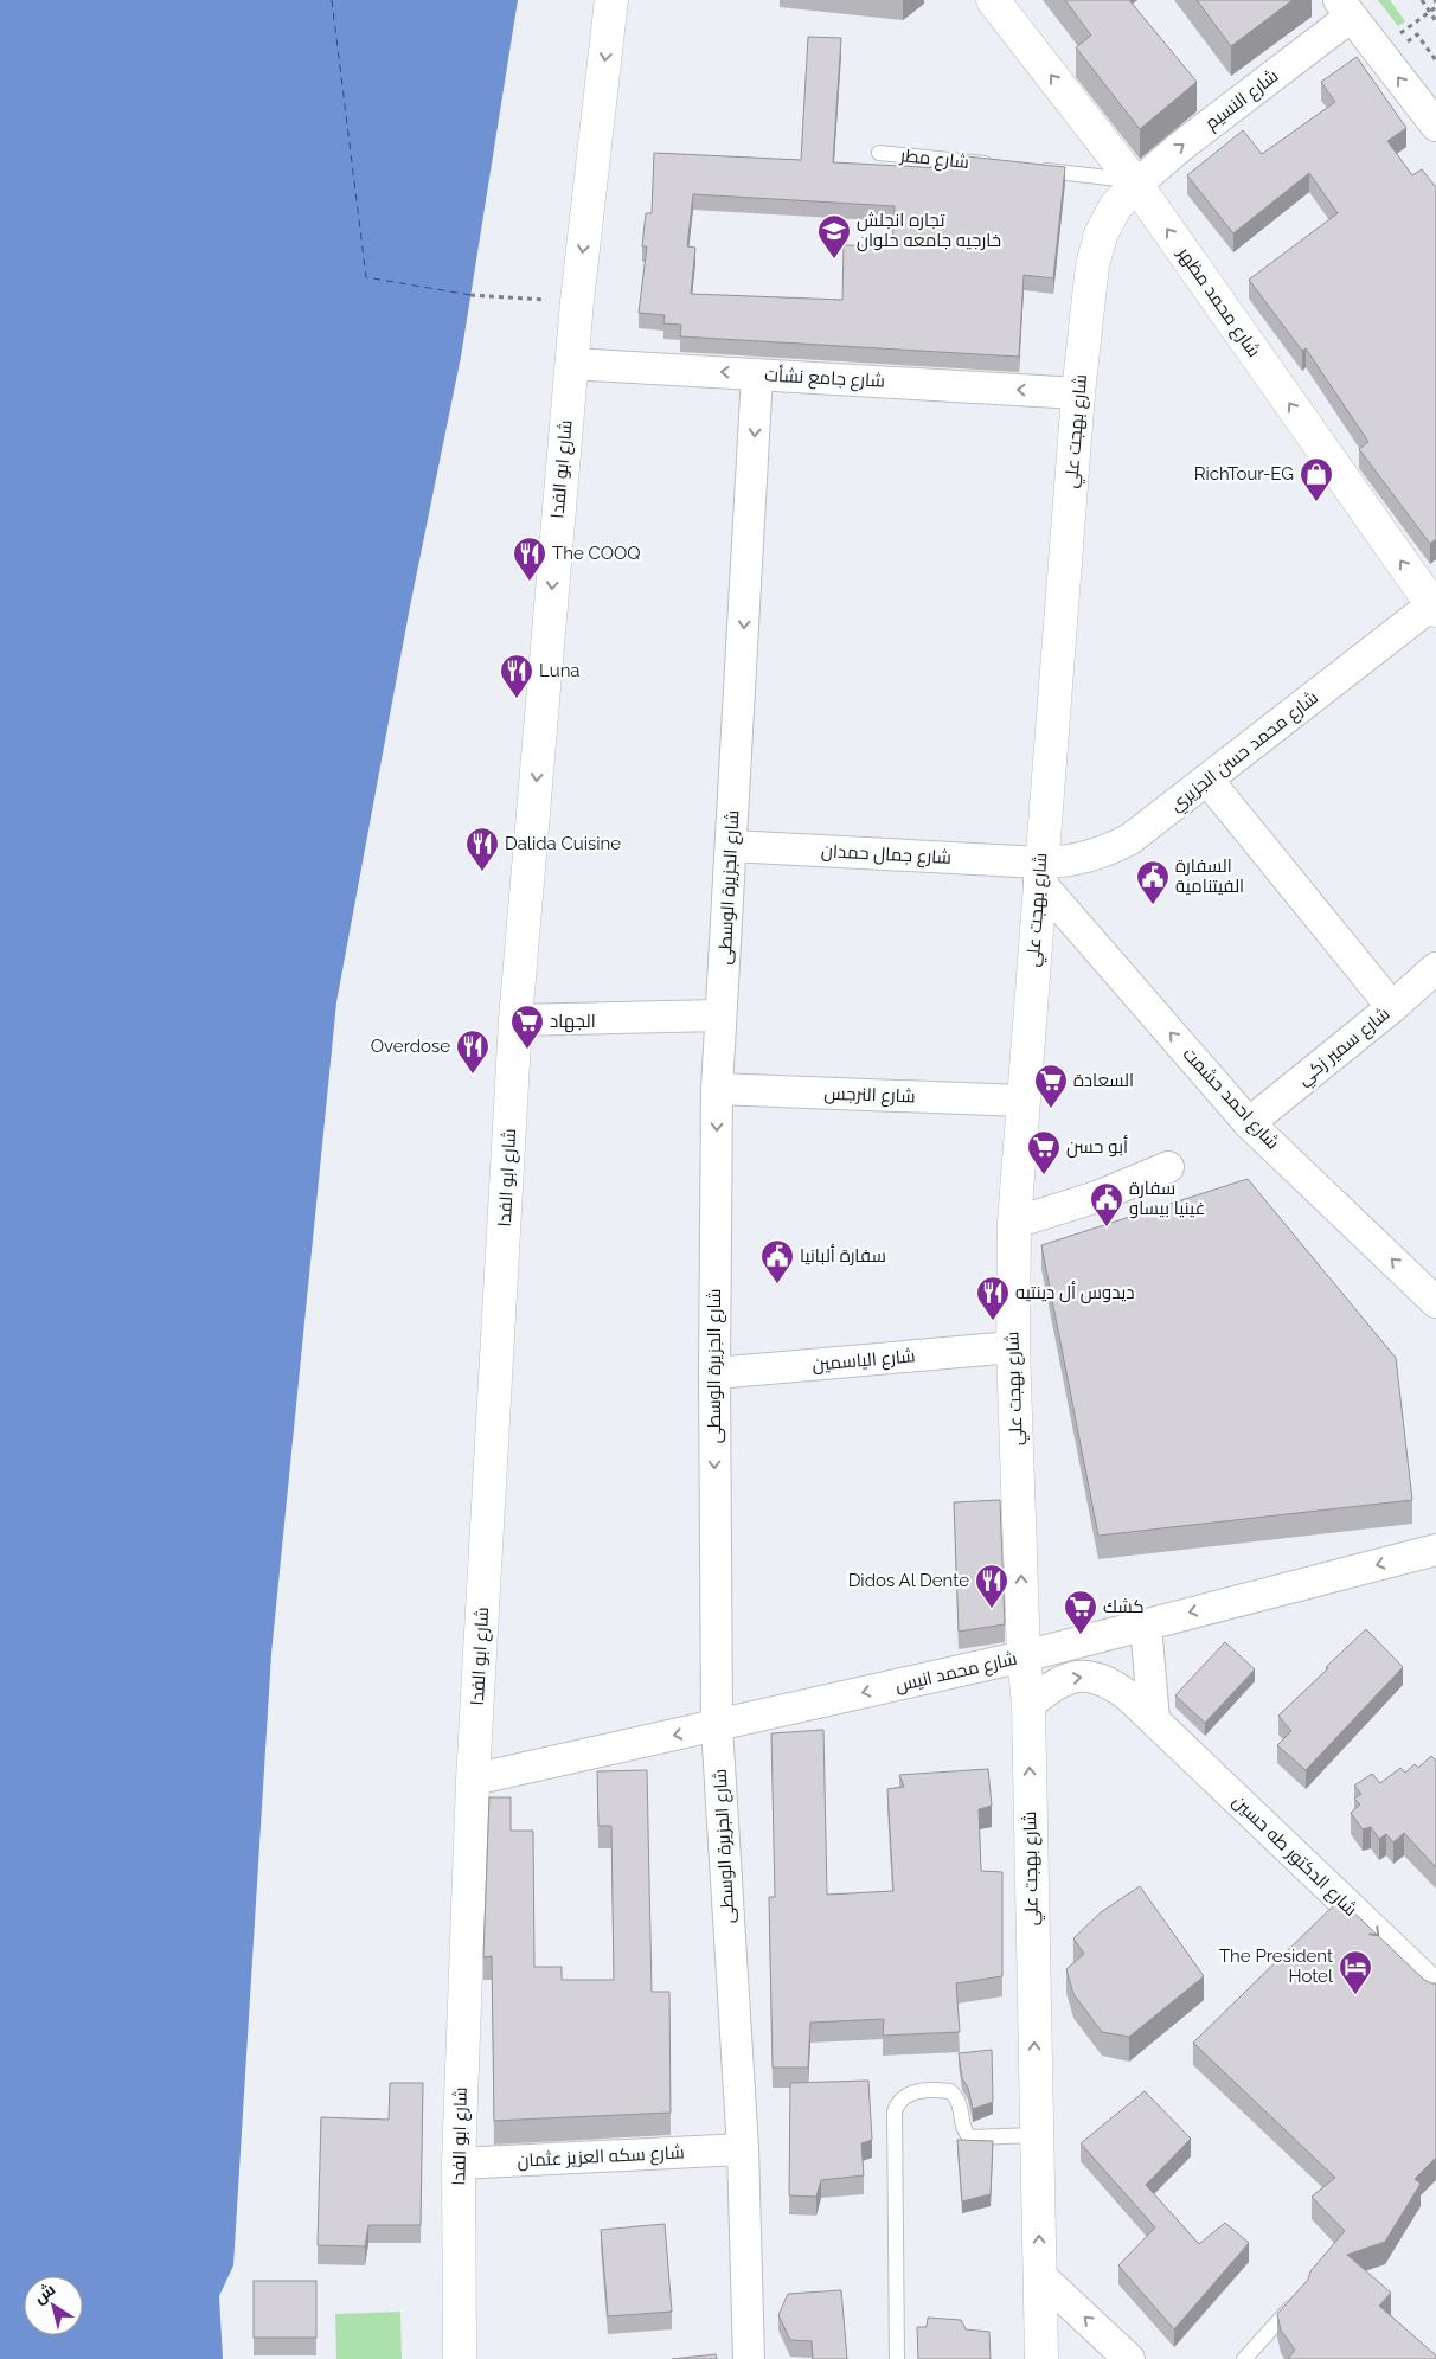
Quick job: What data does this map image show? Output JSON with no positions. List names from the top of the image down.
{
  "streets": {
    "street": [
      "شارع النسيم",
      "شارع محمد مظهر",
      "شارع جامع نشأت",
      "شارع بهجت علي",
      "شارع ابو الفدا",
      "شارع محمد حسن الجزيري",
      "شارع جمال حمدان",
      "شارع الجزيرة الوسطى",
      "شارع سمير زكي",
      "شارع النرجس",
      "شارع احمد حشمت",
      "شارع الياسمين",
      "شارع محمد انيس",
      "شارع الدكتور طه حسين",
      "شارع سكه العزيز عثمان"
    ],
    "lane": ["شارع مطر"]
  },
  "crossings": [
    ["شارع النسيم", "شارع محمد مظهر"],
    ["شارع النسيم", "شارع بهجت علي"],
    ["شارع محمد مظهر", "شارع بهجت علي"],
    ["شارع محمد مظهر", "شارع محمد حسن الجزيري"],
    ["شارع جامع نشأت", "شارع بهجت علي"],
    ["شارع جامع نشأت", "شارع ابو الفدا"],
    ["شارع جامع نشأت", "شارع الجزيرة الوسطى"],
    ["شارع بهجت علي", "شارع محمد حسن الجزيري"],
    ["شارع بهجت علي", "شارع جمال حمدان"],
    ["شارع بهجت علي", "شارع النرجس"],
    ["شارع بهجت علي", "شارع احمد حشمت"],
    ["شارع بهجت علي", "شارع الياسمين"],
    ["شارع بهجت علي", "شارع محمد انيس"],
    ["شارع بهجت علي", "شارع الدكتور طه حسين"],
    ["شارع ابو الفدا", "شارع محمد انيس"],
    ["شارع ابو الفدا", "شارع سكه العزيز عثمان"],
    ["شارع محمد حسن الجزيري", "شارع جمال حمدان"],
    ["شارع محمد حسن الجزيري", "شارع احمد حشمت"],
    ["شارع جمال حمدان", "شارع الجزيرة الوسطى"],
    ["شارع جمال حمدان", "شارع احمد حشمت"],
    ["شارع الجزيرة الوسطى", "شارع النرجس"],
    ["شارع الجزيرة الوسطى", "شارع الياسمين"],
    ["شارع الجزيرة الوسطى", "شارع محمد انيس"],
    ["شارع الجزيرة الوسطى", "شارع سكه العزيز عثمان"],
    ["شارع سمير زكي", "شارع احمد حشمت"]
  ],
  "one_way": [
    "شارع النسيم",
    "شارع محمد مظهر",
    "شارع جامع نشأت",
    "شارع بهجت علي",
    "شارع ابو الفدا",
    "شارع الجزيرة الوسطى",
    "شارع محمد انيس",
    "شارع الدكتور طه حسين"
  ],
  "places": {
    "school or university": ["تجاره انجلش خارجيه جامعه حلوان"],
    "shop": ["RichTour-EG"],
    "restaurant": [
      "The COOQ",
      "Luna",
      "Dalida Cuisine",
      "Overdose",
      "ديدوس أل دينتيه",
      "Didos Al Dente"
    ],
    "public building": ["السفارة الفيتنامية", "سفارة غينيا بيساو", "سفارة ألبانيا"],
    "supermarket": [
      "الجهاد",
      "السعادة",
      "أبو حسن",
      "كشك"
    ],
    "hotel": ["The President Hotel"]
  },
  "north": "top left"
}
